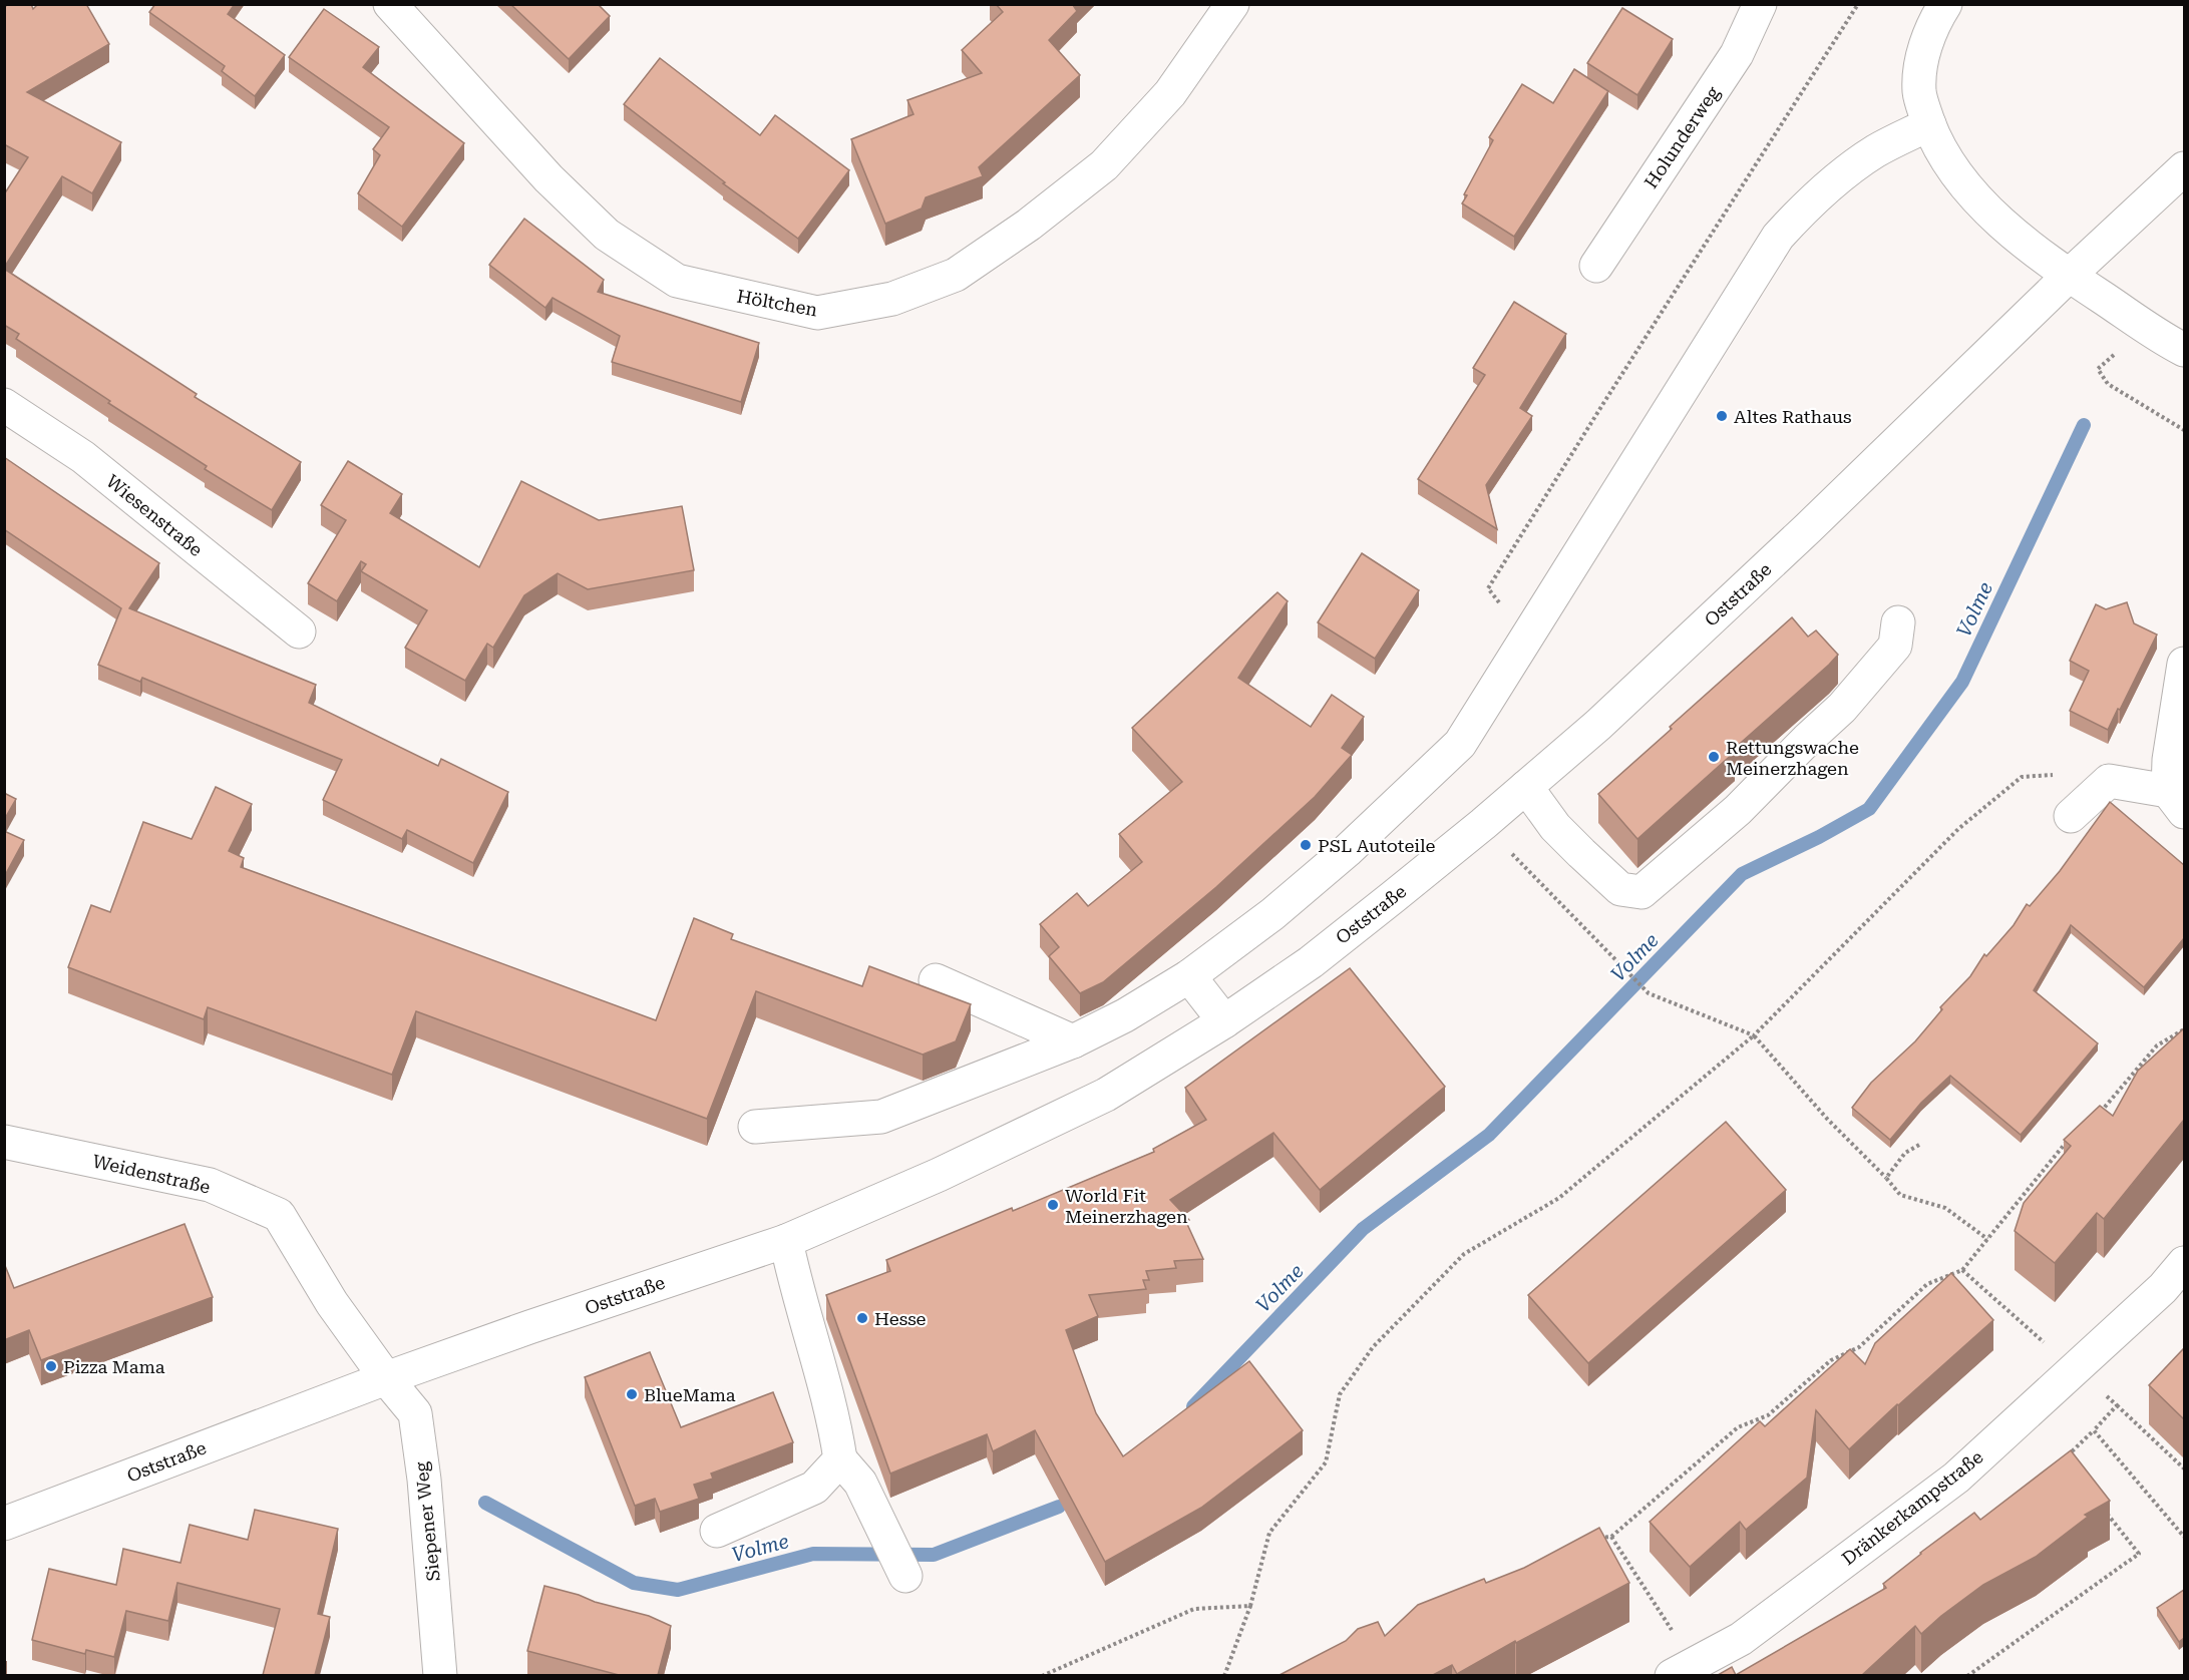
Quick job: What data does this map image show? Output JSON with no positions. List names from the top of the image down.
{
  "streets": {
    "street": [
      "Holunderweg",
      "Höltchen",
      "Wiesenstraße",
      "Oststraße",
      "Weidenstraße",
      "Dränkerkampstraße",
      "Siepener Weg"
    ]
  },
  "crossings": [
    ["Oststraße", "Weidenstraße"],
    ["Oststraße", "Siepener Weg"],
    ["Weidenstraße", "Siepener Weg"]
  ],
  "water": ["Volme"],
  "places": [
    "Altes Rathaus",
    "Rettungswache Meinerzhagen",
    "PSL Autoteile",
    "World Fit Meinerzhagen",
    "Hesse",
    "Pizza Mama",
    "BlueMama"
  ]
}
